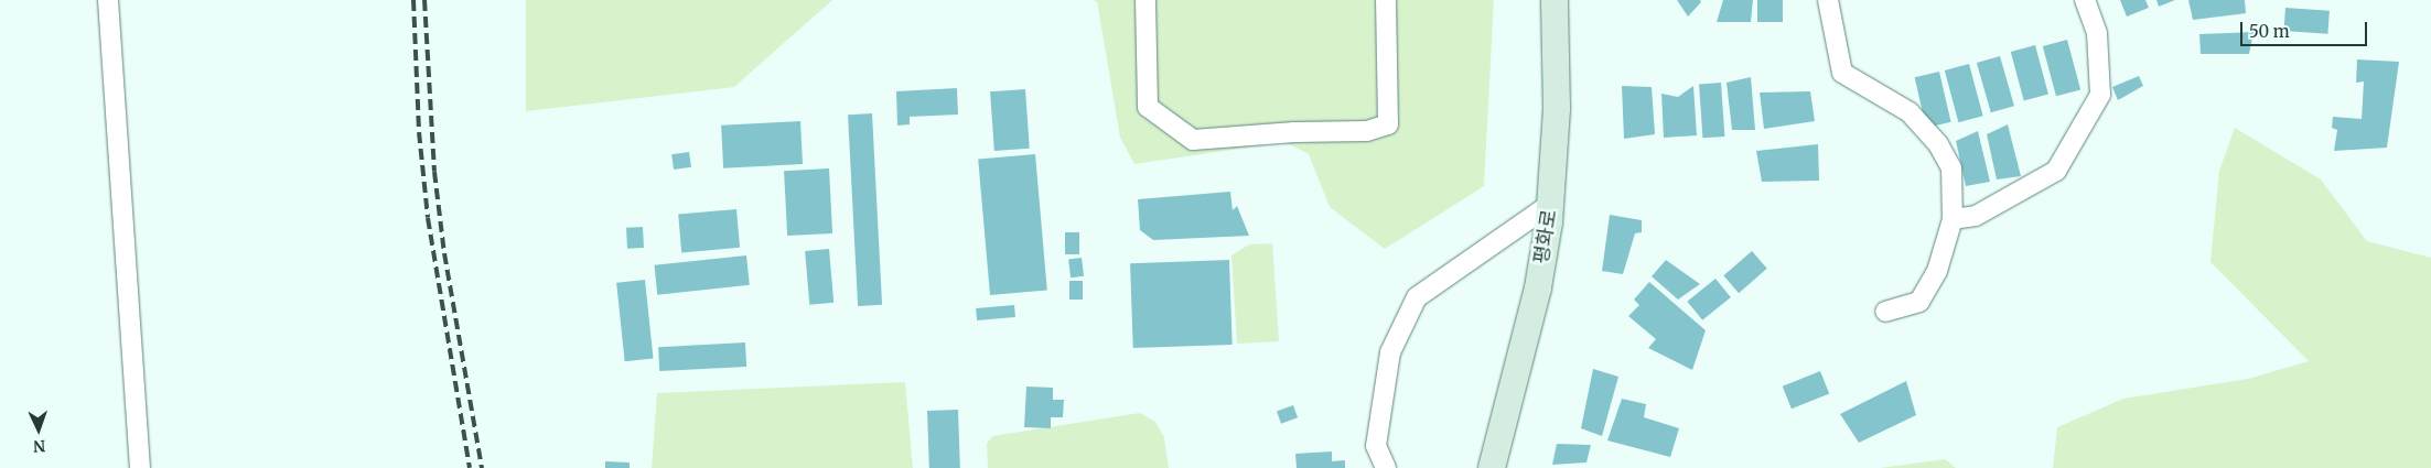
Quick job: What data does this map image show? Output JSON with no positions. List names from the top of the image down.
{
  "streets": {
    "main road": ["평화로"]
  },
  "scale_bar": "50 m",
  "north": "bottom"
}
